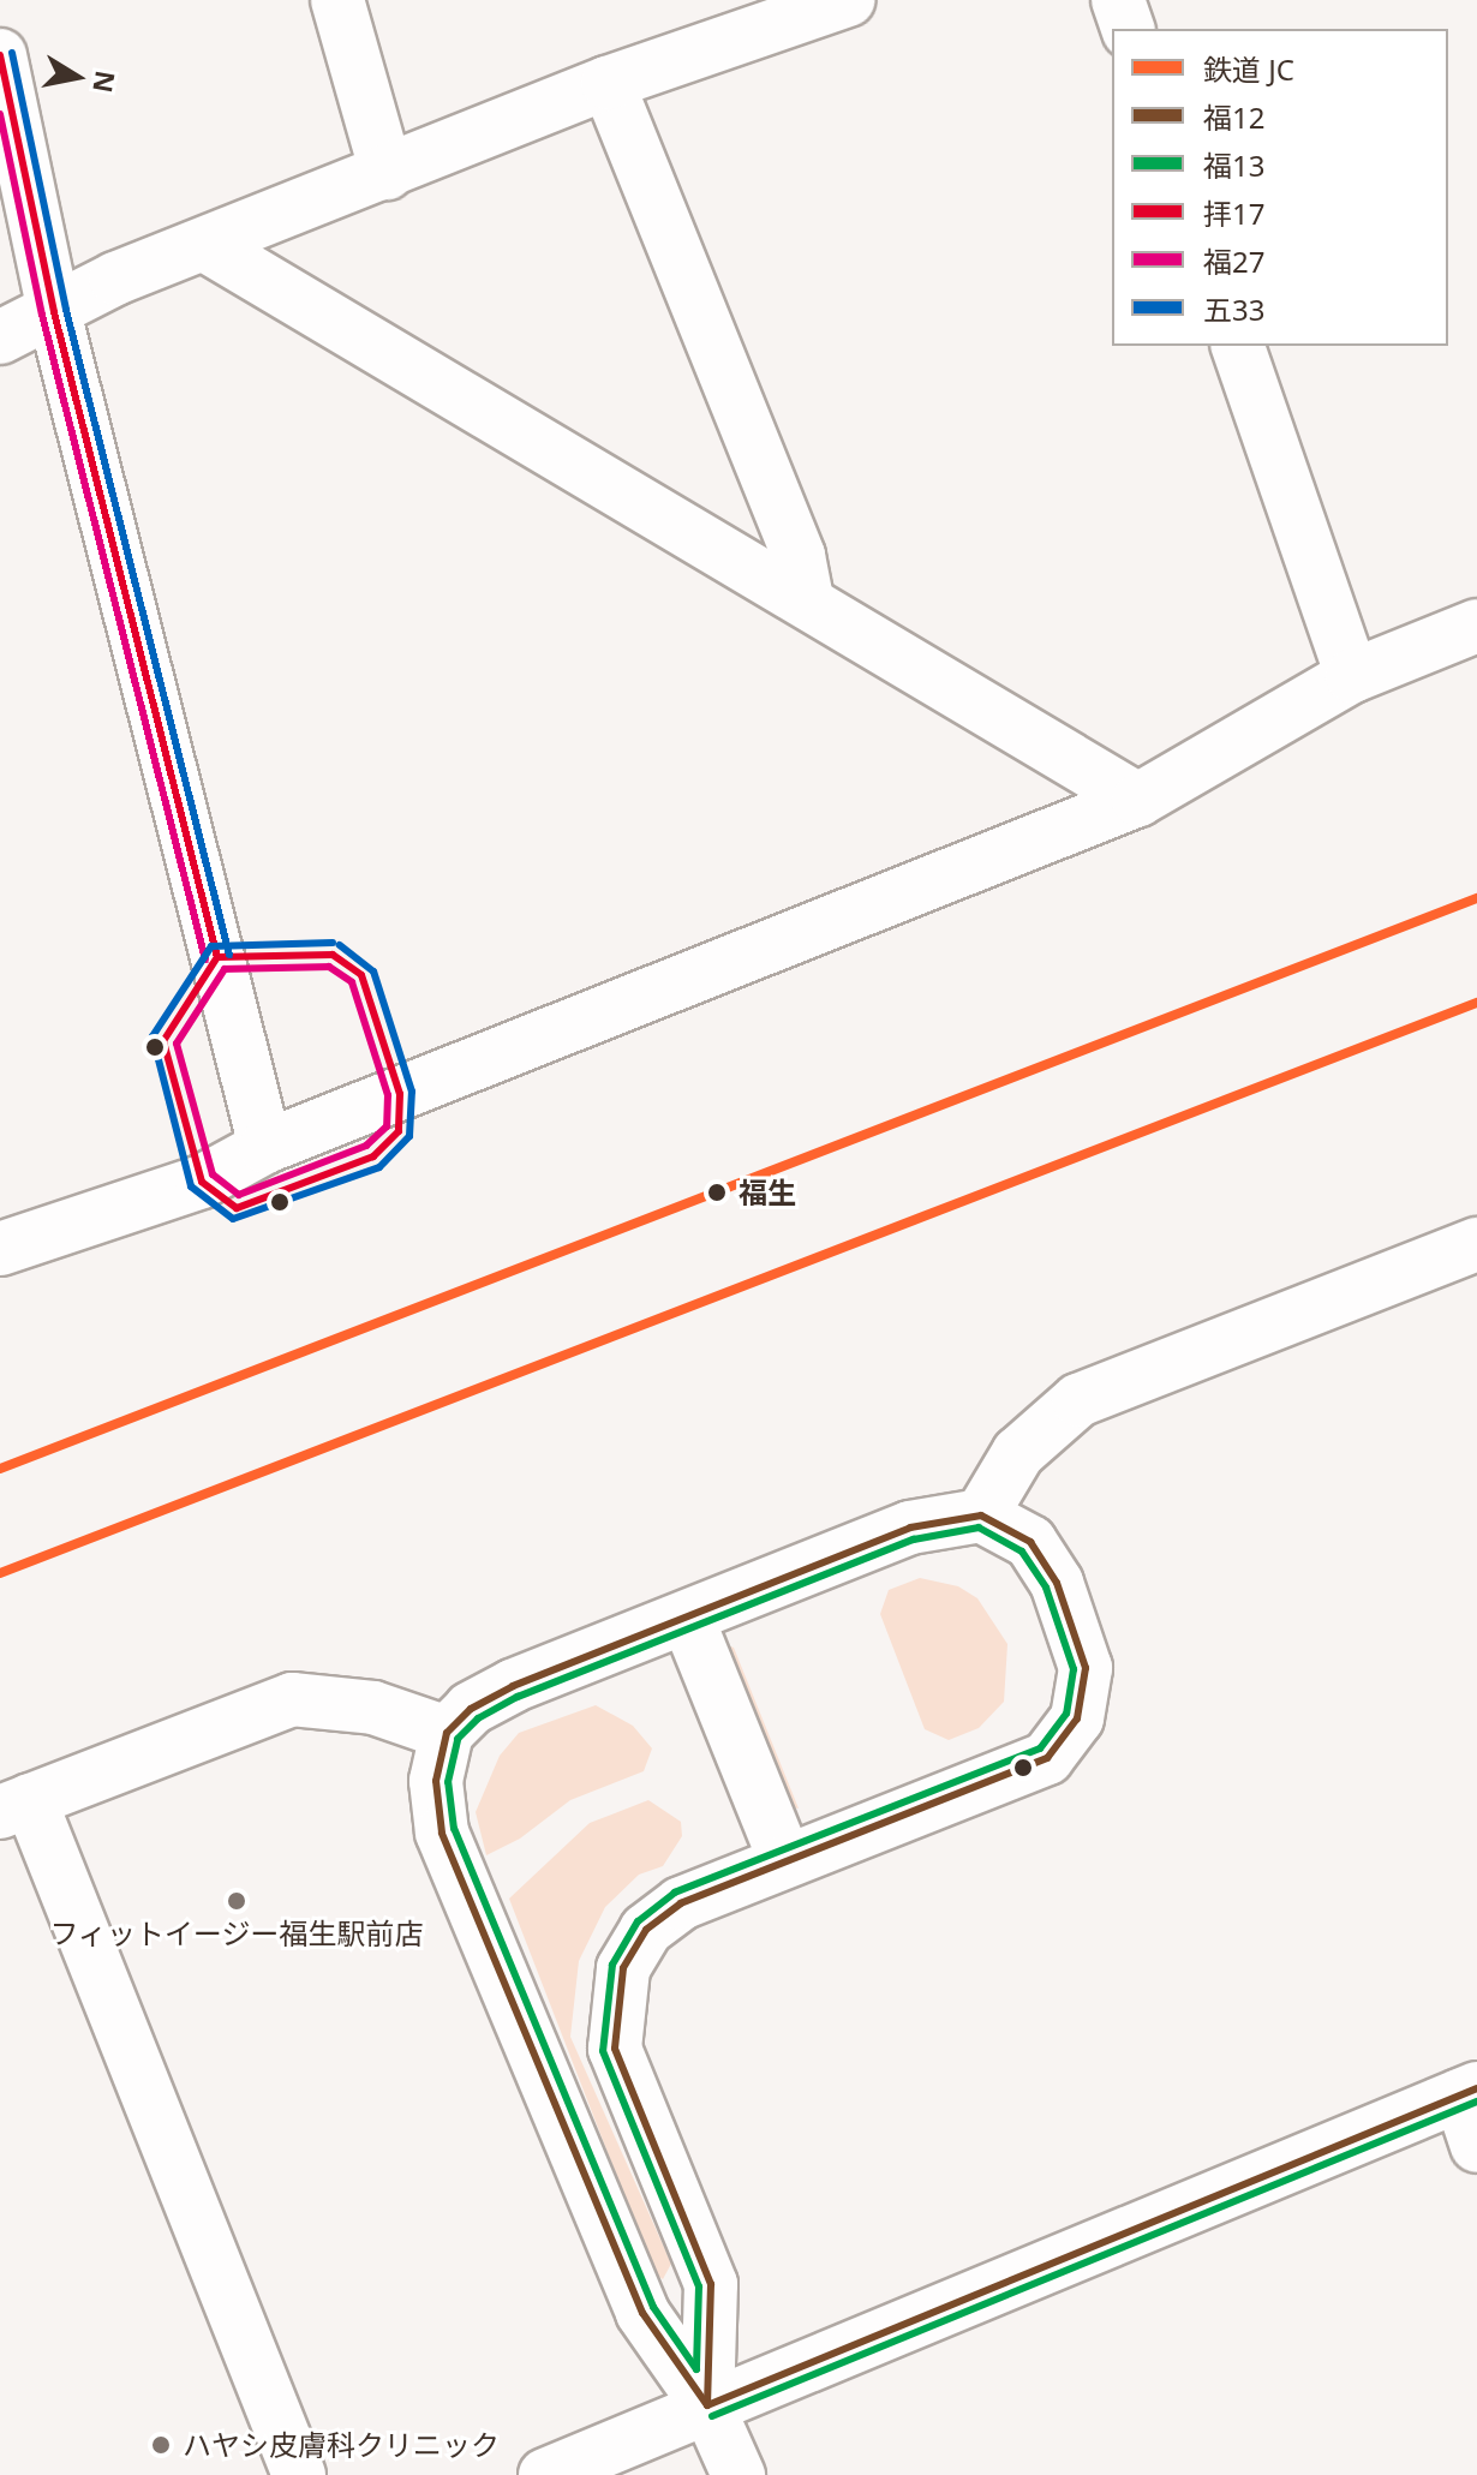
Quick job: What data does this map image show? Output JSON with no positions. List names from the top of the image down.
{
  "places": ["福生", "フィットイージー福生駅前店", "ハヤシ皮膚科クリニック"],
  "lines": [
    "transit line 五33",
    "transit line 拝17",
    "transit line 福27",
    "rail line JC",
    "transit line 福12",
    "transit line 福13"
  ],
  "legend": [
    "鉄道 JC",
    "福12",
    "福13",
    "拝17",
    "福27",
    "五33"
  ],
  "north": "right"
}
